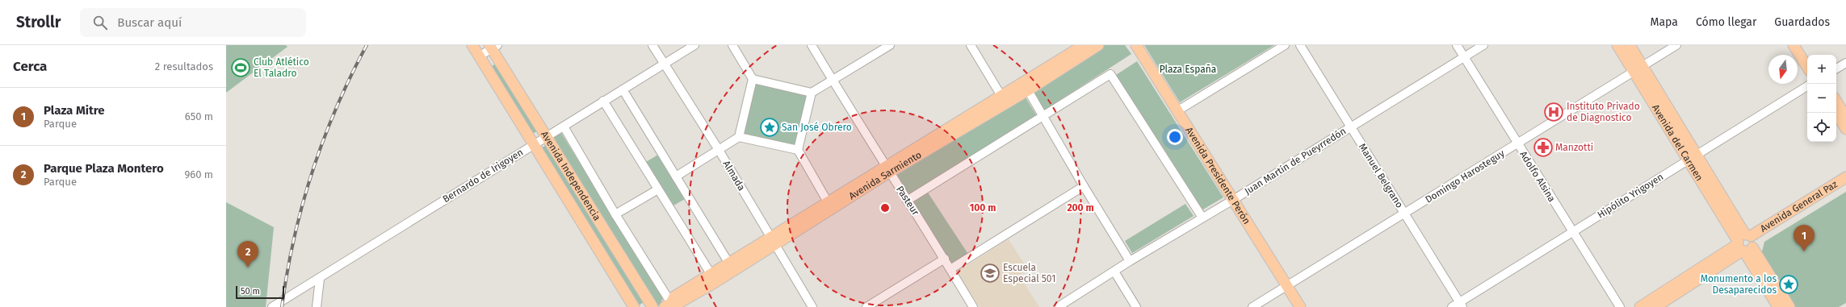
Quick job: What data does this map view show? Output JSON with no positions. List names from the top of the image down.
{
  "streets": {
    "main road": [
      "Avenida del Carmen",
      "Avenida Independencia",
      "Avenida Sarmiento",
      "Avenida Presidente Perón",
      "Avenida General Paz"
    ],
    "street": [
      "Juan Martín de Pueyrredón",
      "Bernardo de Irigoyen",
      "Almada",
      "Manuel Belgrano",
      "Domingo Harosteguy",
      "Adolfo Alsina",
      "Hipólito Yrigoyen",
      "Pasteur"
    ]
  },
  "crossings": [
    ["Avenida del Carmen", "Domingo Harosteguy"],
    ["Avenida del Carmen", "Hipólito Yrigoyen"],
    ["Avenida del Carmen", "Avenida General Paz"],
    ["Juan Martín de Pueyrredón", "Avenida Presidente Perón"],
    ["Juan Martín de Pueyrredón", "Manuel Belgrano"],
    ["Juan Martín de Pueyrredón", "Adolfo Alsina"],
    ["Bernardo de Irigoyen", "Avenida Independencia"],
    ["Bernardo de Irigoyen", "Almada"],
    ["Almada", "Avenida Sarmiento"],
    ["Avenida Sarmiento", "Pasteur"],
    ["Avenida Presidente Perón", "Domingo Harosteguy"],
    ["Manuel Belgrano", "Domingo Harosteguy"],
    ["Manuel Belgrano", "Hipólito Yrigoyen"],
    ["Domingo Harosteguy", "Adolfo Alsina"],
    ["Adolfo Alsina", "Hipólito Yrigoyen"]
  ],
  "parks": ["Plaza España"],
  "places": {
    "sports": ["Club Atlético El Taladro"],
    "hospital": ["Instituto Privado de Diagnostico"],
    "place": ["San José Obrero", "Monumento a los Desaparecidos"],
    "pharmacy": ["Manzotti"],
    "school or university": ["Escuela Especial 501"]
  },
  "scale_bar": "50 m",
  "north": "bottom",
  "page": {
    "header": "Strollr",
    "search": "Buscar aquí",
    "nav": ["Mapa", "Cómo llegar", "Guardados"],
    "heading": ["Cerca", "2 resultados"],
    "map_buttons": ["+", "−"],
    "list": [
      {
        "mark": "1",
        "name": "Plaza Mitre",
        "note": "Parque",
        "value": "650 m"
      },
      {
        "mark": "2",
        "name": "Parque Plaza Montero",
        "note": "Parque",
        "value": "960 m"
      }
    ],
    "pins": ["1", "2"],
    "scale": "50 m"
  },
  "rings": ["100 m", "200 m"]
}
